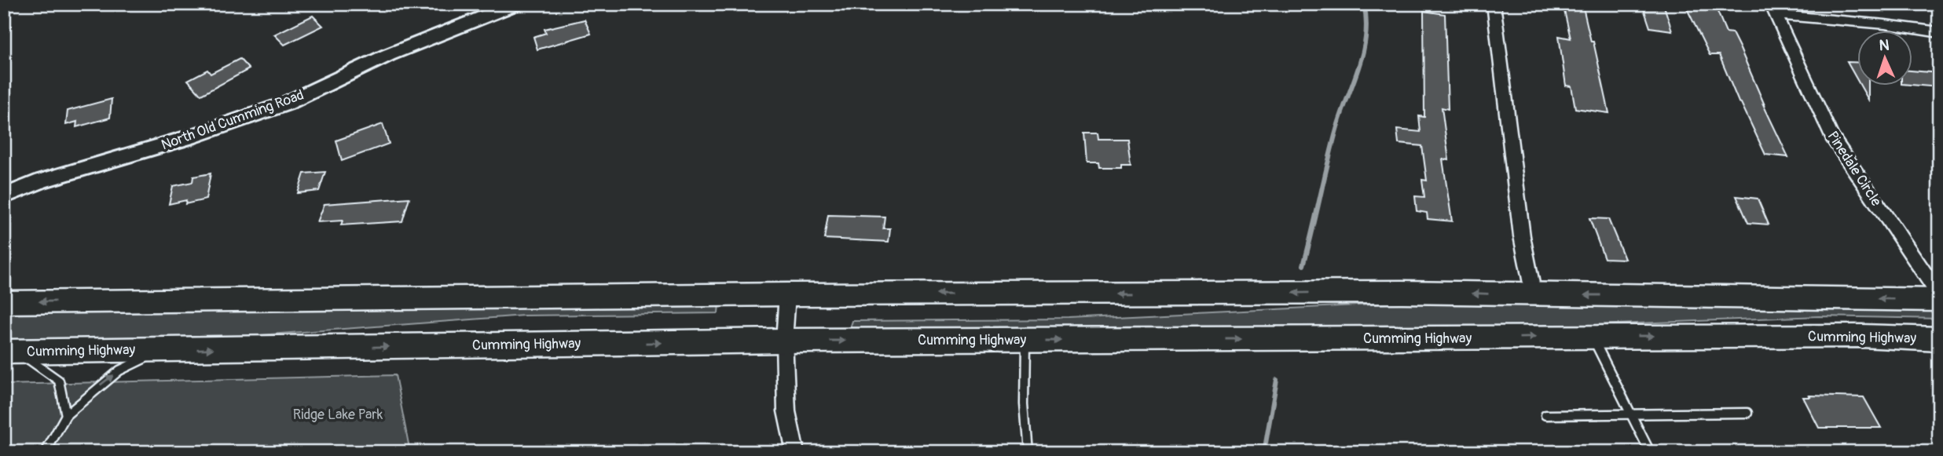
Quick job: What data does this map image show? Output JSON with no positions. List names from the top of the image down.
{
  "streets": {
    "highway": ["Cumming Highway"],
    "street": ["North Old Cumming Road", "Pinedale Circle"]
  },
  "parks": ["Ridge Lake Park"],
  "north": "top"
}
